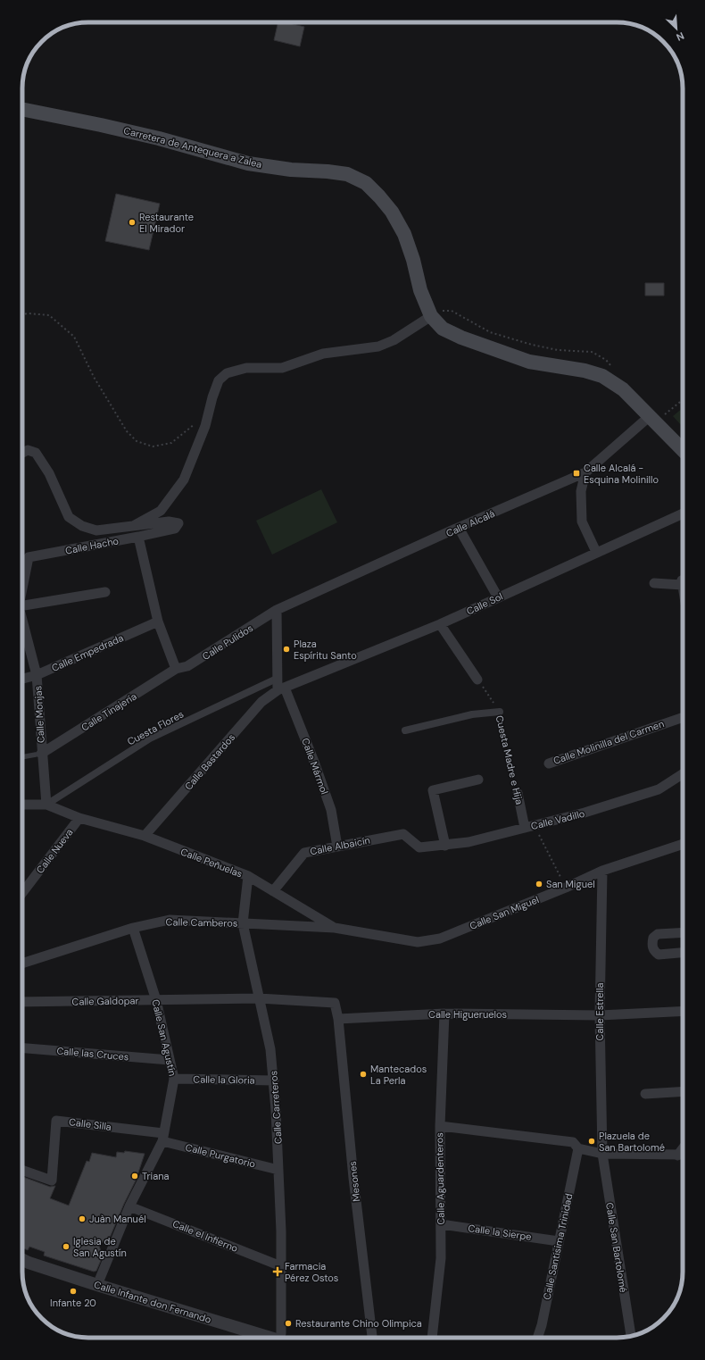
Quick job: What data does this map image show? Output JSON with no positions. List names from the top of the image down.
{
  "streets": {
    "main road": ["Carretera de Antequera a Zalea"],
    "street": [
      "Calle Alcalá",
      "Calle Hacho",
      "Calle Sol",
      "Calle Pulidos",
      "Calle Empedrada",
      "Calle Tinajería",
      "Calle Monjas",
      "Cuesta Flores",
      "Calle Molinilla del Carmen",
      "Cuesta Madre e Hija",
      "Calle Bastardos",
      "Calle Mármol",
      "Calle Vadillo",
      "Calle Albaicín",
      "Calle Nueva",
      "Calle Peñuelas",
      "Calle San Miguel",
      "Calle Camberos",
      "Calle Galdopar",
      "Calle Estrella",
      "Calle Higueruelos",
      "Calle San Agustín",
      "Calle las Cruces",
      "Calle la Gloria",
      "Calle Carreteros",
      "Calle Silla",
      "Calle Purgatorio",
      "Calle Aguardenteros",
      "Mesones",
      "Calle la Sierpe",
      "Calle el Infierno",
      "Calle Santísima Trinidad",
      "Calle San Bartolomé",
      "Calle Infante don Fernando"
    ]
  },
  "crossings": [
    ["Carretera de Antequera a Zalea", "Calle Alcalá"],
    ["Calle Alcalá", "Calle Pulidos"],
    ["Calle Hacho", "Calle Empedrada"],
    ["Calle Hacho", "Calle Monjas"],
    ["Calle Sol", "Calle Bastardos"],
    ["Calle Sol", "Calle Mármol"],
    ["Calle Pulidos", "Calle Tinajería"],
    ["Calle Empedrada", "Calle Monjas"],
    ["Calle Tinajería", "Calle Monjas"],
    ["Calle Monjas", "Cuesta Flores"],
    ["Calle Monjas", "Calle Peñuelas"],
    ["Cuesta Flores", "Calle Peñuelas"],
    ["Cuesta Madre e Hija", "Calle Vadillo"],
    ["Calle Bastardos", "Calle Mármol"],
    ["Calle Bastardos", "Calle Peñuelas"],
    ["Calle Mármol", "Calle Albaicín"],
    ["Calle Vadillo", "Calle Albaicín"],
    ["Calle Albaicín", "Calle Peñuelas"],
    ["Calle Nueva", "Calle Peñuelas"],
    ["Calle Peñuelas", "Calle San Miguel"],
    ["Calle Peñuelas", "Calle Camberos"],
    ["Calle Peñuelas", "Calle Carreteros"],
    ["Calle San Miguel", "Calle Camberos"],
    ["Calle San Miguel", "Calle Estrella"],
    ["Calle Camberos", "Calle San Agustín"],
    ["Calle Camberos", "Calle Carreteros"],
    ["Calle Galdopar", "Calle San Agustín"],
    ["Calle Galdopar", "Calle Carreteros"],
    ["Calle Estrella", "Calle Higueruelos"],
    ["Calle Estrella", "Calle San Bartolomé"],
    ["Calle Higueruelos", "Calle Aguardenteros"],
    ["Calle Higueruelos", "Mesones"],
    ["Calle San Agustín", "Calle las Cruces"],
    ["Calle San Agustín", "Calle la Gloria"],
    ["Calle San Agustín", "Calle Silla"],
    ["Calle San Agustín", "Calle Purgatorio"],
    ["Calle San Agustín", "Calle el Infierno"],
    ["Calle San Agustín", "Calle Infante don Fernando"],
    ["Calle la Gloria", "Calle Carreteros"],
    ["Calle Carreteros", "Calle Purgatorio"],
    ["Calle Carreteros", "Calle el Infierno"],
    ["Calle Silla", "Calle Purgatorio"],
    ["Calle Aguardenteros", "Calle la Sierpe"],
    ["Calle la Sierpe", "Calle Santísima Trinidad"]
  ],
  "places": {
    "other": [
      "Restaurante El Mirador",
      "Plaza Espíritu Santo",
      "San Miguel",
      "Mantecados La Perla",
      "Plazuela de San Bartolomé",
      "Triana",
      "Juàn Manuél",
      "Iglesia de San Agustín",
      "Infante 20",
      "Restaurante Chino Olimpica"
    ],
    "transit": ["Calle Alcalá - Esquina Molinillo"],
    "health": ["Farmacia Pérez Ostos"]
  },
  "north": "bottom right"
}
